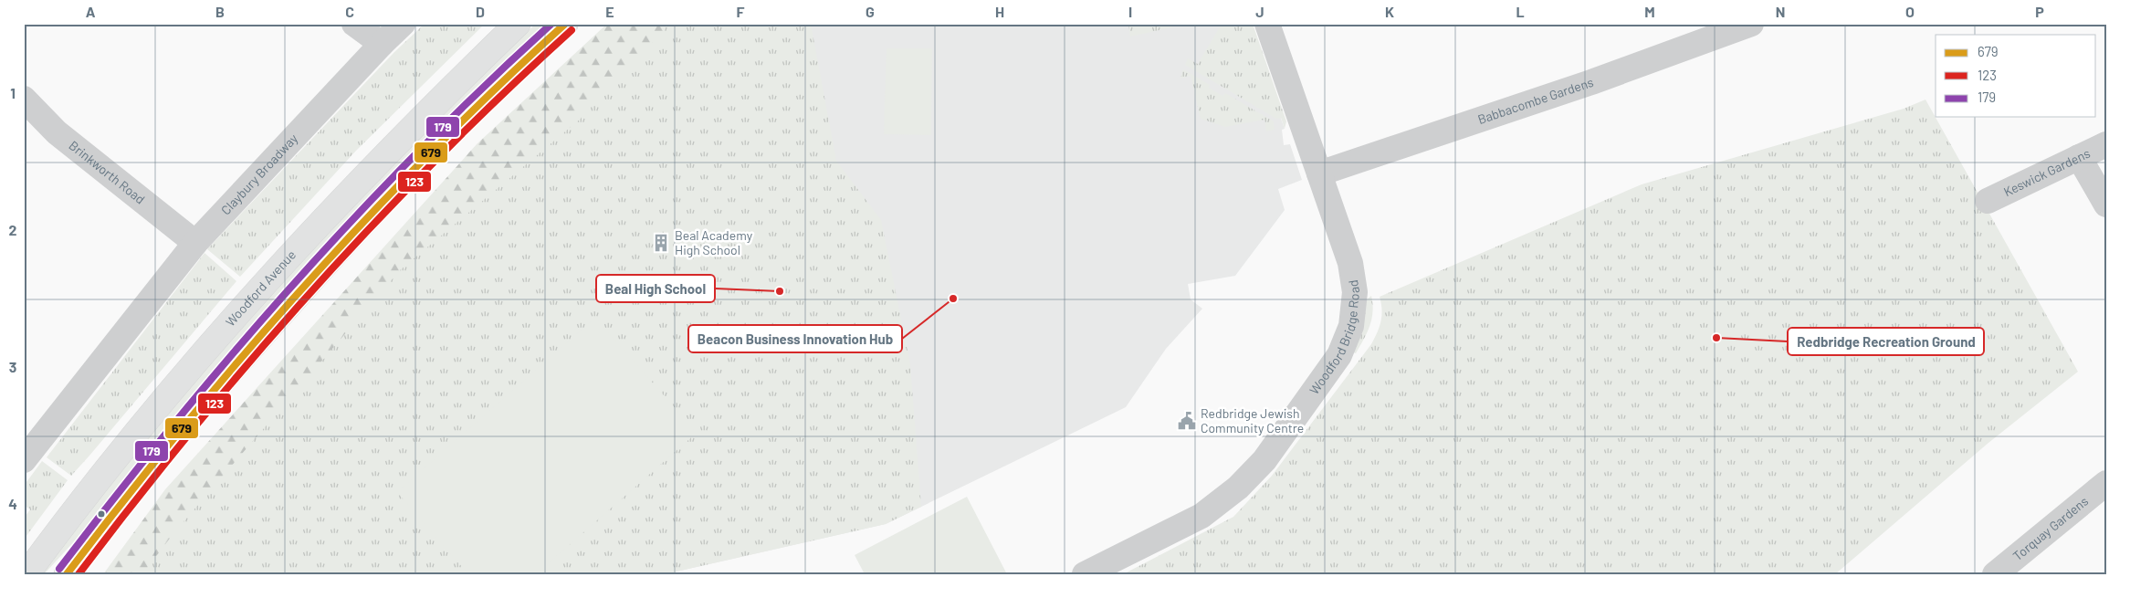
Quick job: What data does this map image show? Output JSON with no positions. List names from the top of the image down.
{
  "streets": {
    "highway": ["Woodford Avenue"],
    "street": [
      "Babbacombe Gardens",
      "Brinkworth Road",
      "Keswick Gardens",
      "Claybury Broadway",
      "Woodford Bridge Road",
      "Torquay Gardens"
    ]
  },
  "crossings": [
    ["Babbacombe Gardens", "Woodford Bridge Road"],
    ["Brinkworth Road", "Claybury Broadway"]
  ],
  "places": {
    "building": ["Beal Academy High School"],
    "other": ["Beal High School", "Beacon Business Innovation Hub", "Redbridge Recreation Ground"],
    "public building": ["Redbridge Jewish Community Centre"]
  },
  "lines": ["transit line 679", "transit line 179", "transit line 123"],
  "legend": ["679", "123", "179"],
  "grid": {
    "columns": [
      "A",
      "B",
      "C",
      "D",
      "E",
      "F",
      "G",
      "H",
      "I",
      "J",
      "K",
      "L",
      "M",
      "N",
      "O",
      "P"
    ],
    "rows": [
      "1",
      "2",
      "3",
      "4"
    ]
  }
}
